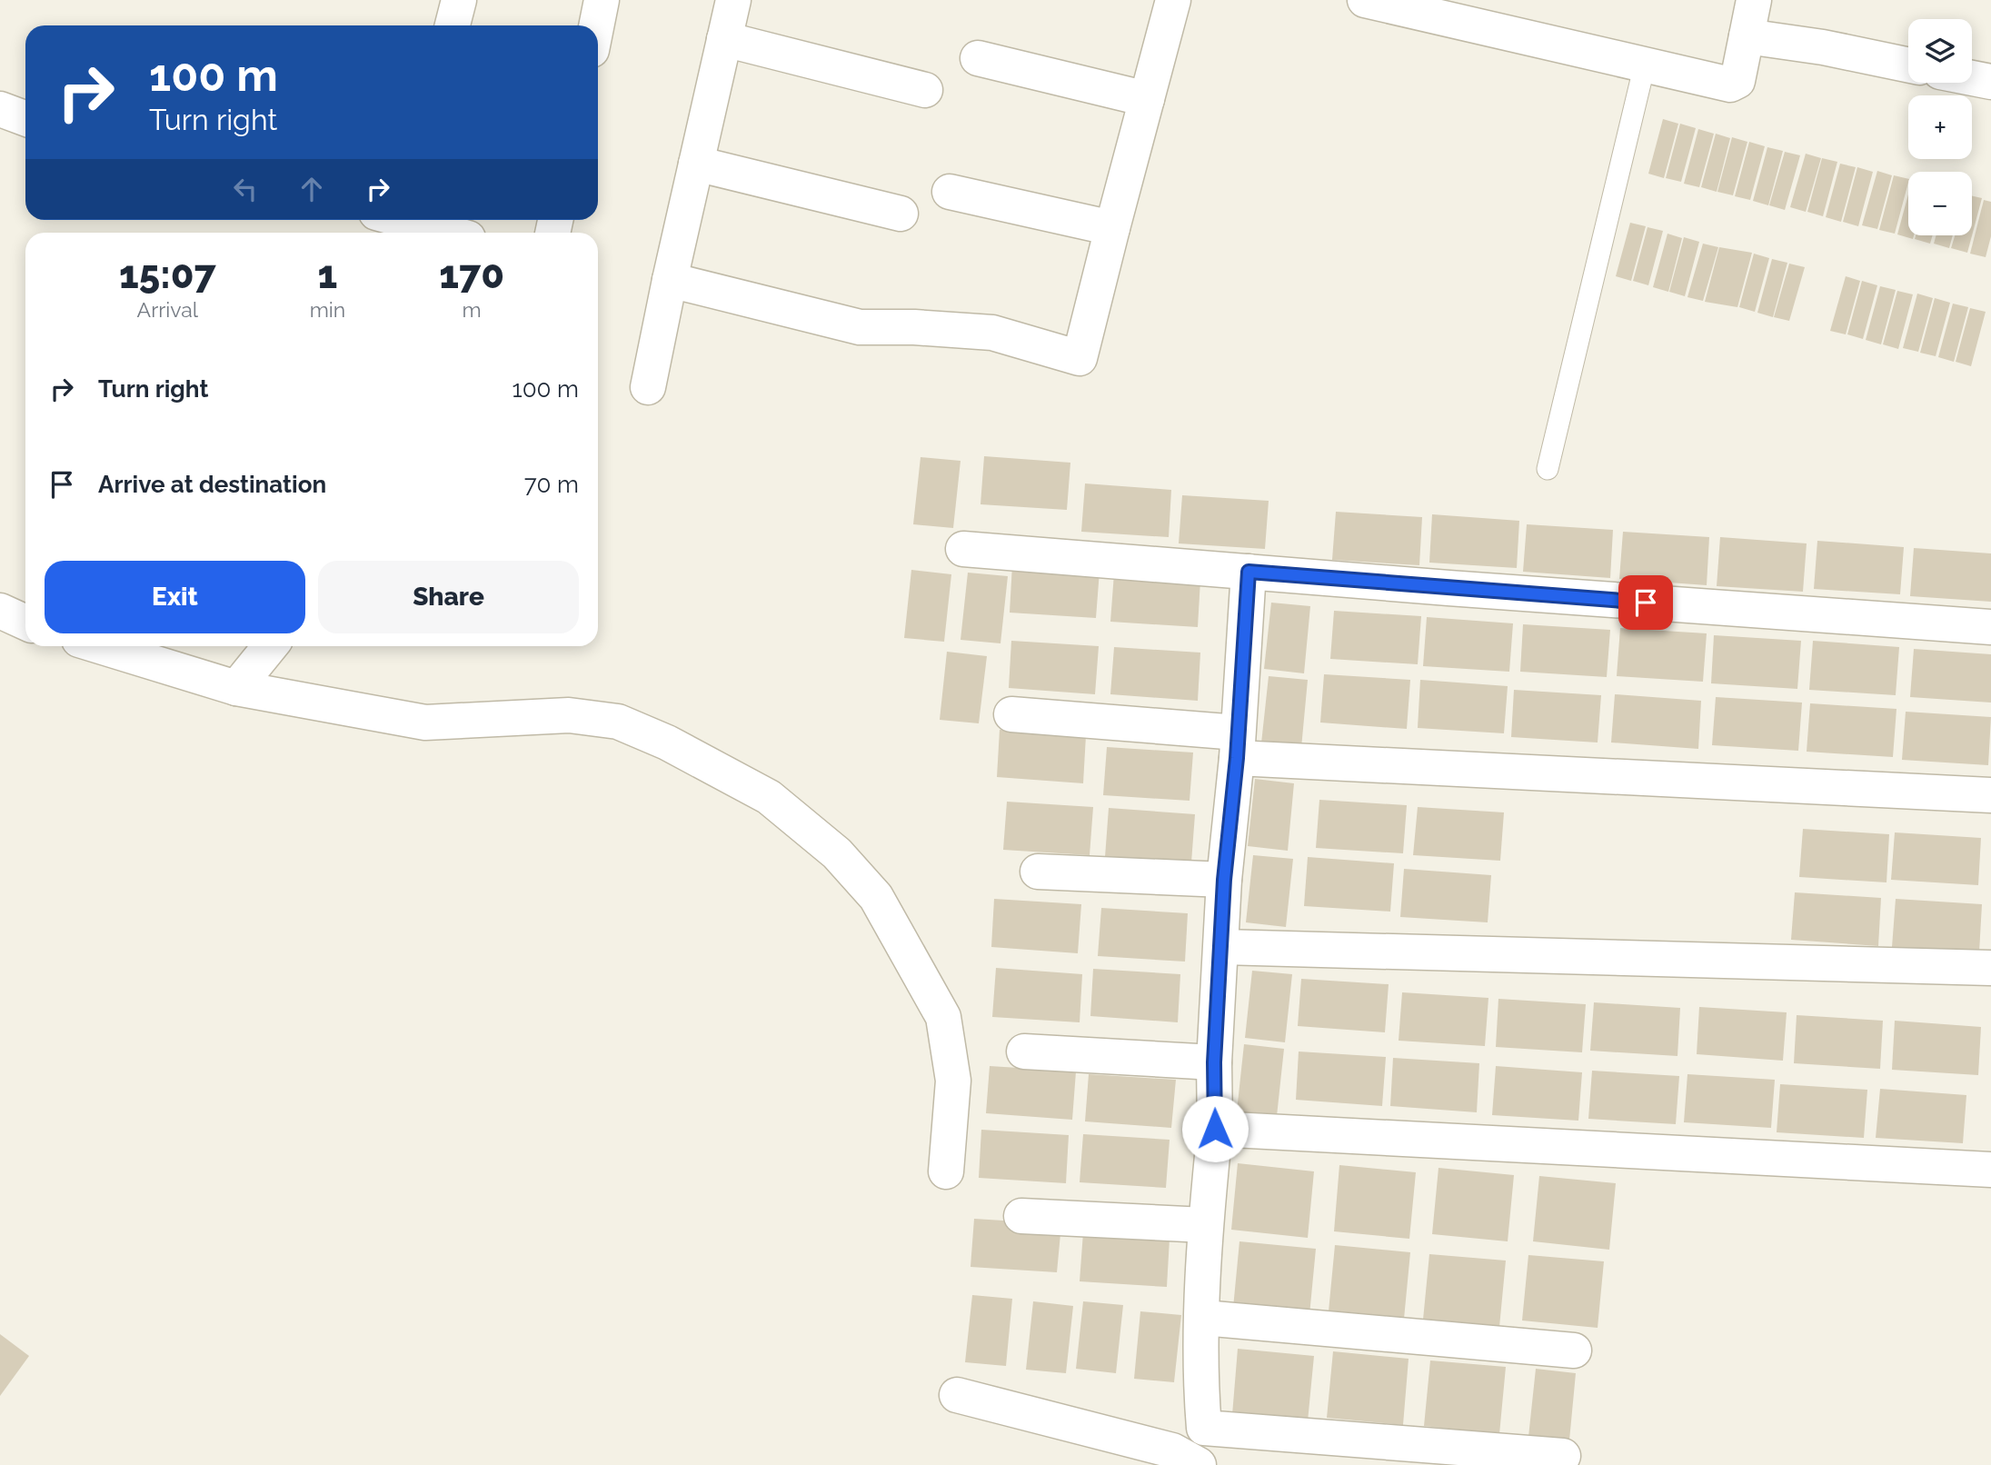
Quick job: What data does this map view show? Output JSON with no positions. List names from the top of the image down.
{
  "page": {
    "map_buttons": ["+", "−"],
    "turn": ["100 m", "Turn right"],
    "eta": [
      "15:07",
      "Arrival",
      "1",
      "min",
      "170",
      "m"
    ],
    "list": [
      {
        "name": "Turn right",
        "value": "100 m"
      },
      {
        "name": "Arrive at destination",
        "value": "70 m"
      }
    ],
    "buttons": ["Exit", "Share"]
  }
}
